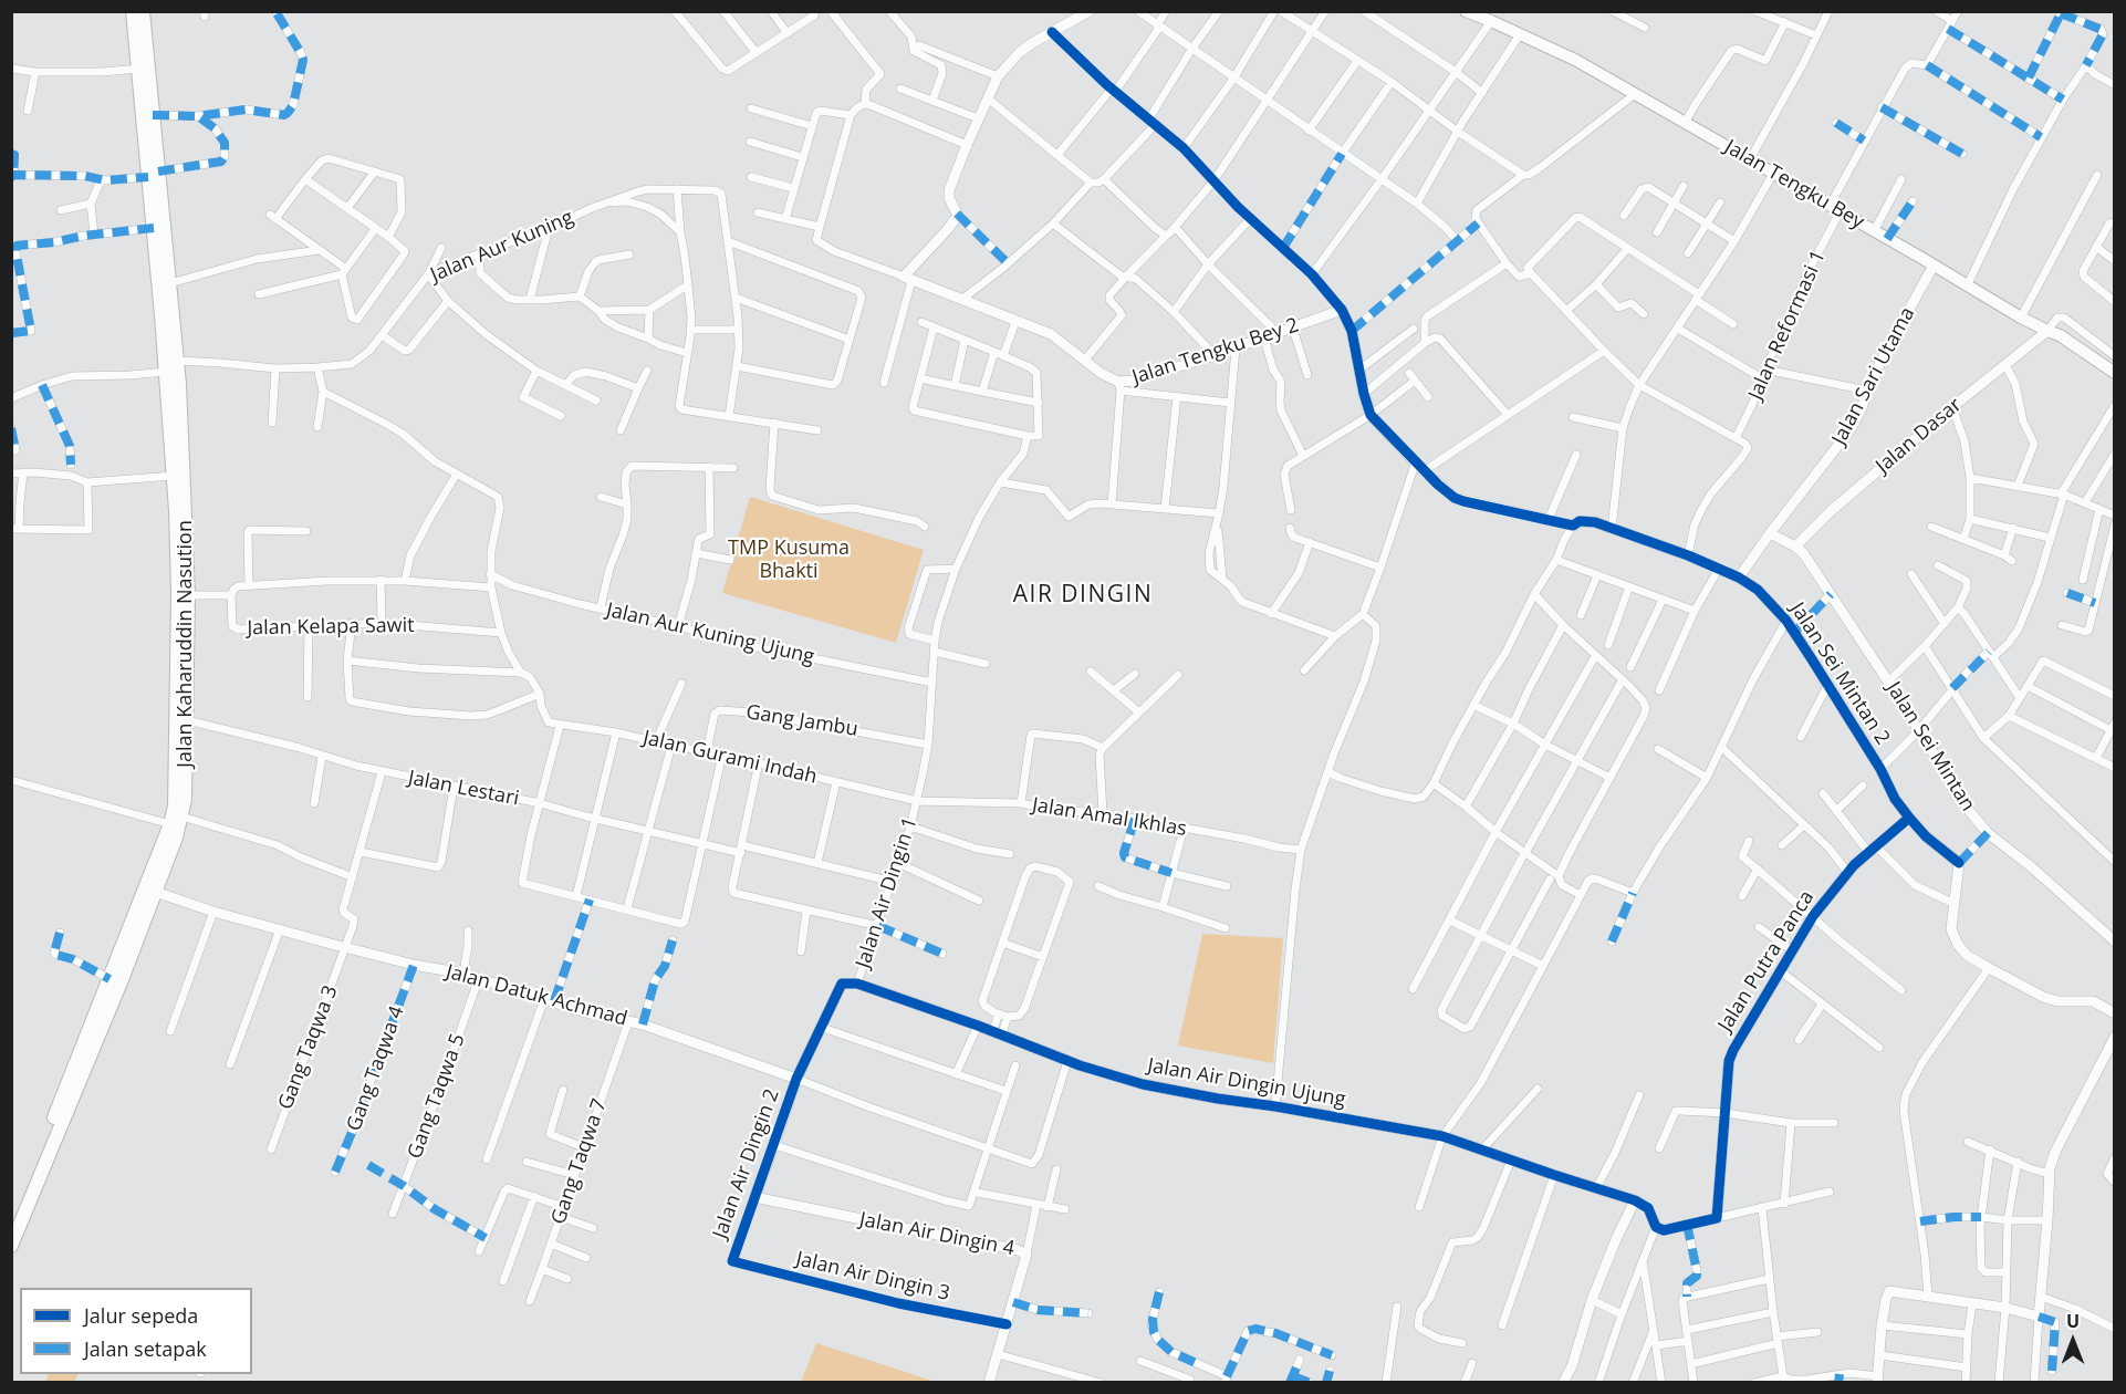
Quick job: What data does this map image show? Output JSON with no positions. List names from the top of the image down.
{
  "streets": {
    "highway": ["Jalan Kaharuddin Nasution"],
    "main road": ["Jalan Tengku Bey"],
    "street": [
      "Jalan Aur Kuning",
      "Jalan Reformasi 1",
      "Jalan Tengku Bey 2",
      "Jalan Sari Utama",
      "Jalan Dasar",
      "Jalan Kelapa Sawit",
      "Jalan Aur Kuning Ujung",
      "Jalan Sei Mintan 2",
      "Gang Jambu",
      "Jalan Sei Mintan",
      "Jalan Gurami Indah",
      "Jalan Lestari",
      "Jalan Amal Ikhlas",
      "Jalan Air Dingin 1",
      "Jalan Putra Panca",
      "Jalan Datuk Achmad",
      "Gang Taqwa 3",
      "Gang Taqwa 4",
      "Jalan Air Dingin Ujung",
      "Gang Taqwa 5",
      "Gang Taqwa 7",
      "Jalan Air Dingin 2",
      "Jalan Air Dingin 4",
      "Jalan Air Dingin 3"
    ]
  },
  "crossings": [
    ["Jalan Tengku Bey", "Jalan Reformasi 1"],
    ["Jalan Tengku Bey", "Jalan Sari Utama"],
    ["Jalan Tengku Bey", "Jalan Dasar"],
    ["Jalan Aur Kuning", "Jalan Kaharuddin Nasution"],
    ["Jalan Tengku Bey 2", "Jalan Sei Mintan 2"],
    ["Jalan Sari Utama", "Jalan Sei Mintan 2"],
    ["Jalan Sari Utama", "Jalan Sei Mintan"],
    ["Jalan Dasar", "Jalan Sei Mintan"],
    ["Jalan Kelapa Sawit", "Jalan Kaharuddin Nasution"],
    ["Jalan Aur Kuning Ujung", "Jalan Air Dingin 1"],
    ["Jalan Kaharuddin Nasution", "Jalan Lestari"],
    ["Jalan Kaharuddin Nasution", "Jalan Datuk Achmad"],
    ["Jalan Sei Mintan 2", "Jalan Putra Panca"],
    ["Gang Jambu", "Jalan Gurami Indah"],
    ["Gang Jambu", "Jalan Air Dingin 1"],
    ["Jalan Gurami Indah", "Jalan Amal Ikhlas"],
    ["Jalan Gurami Indah", "Jalan Air Dingin 1"],
    ["Jalan Lestari", "Jalan Air Dingin 1"],
    ["Jalan Amal Ikhlas", "Jalan Air Dingin 1"],
    ["Jalan Air Dingin 1", "Jalan Air Dingin Ujung"],
    ["Jalan Datuk Achmad", "Gang Taqwa 3"],
    ["Jalan Datuk Achmad", "Gang Taqwa 4"],
    ["Jalan Datuk Achmad", "Gang Taqwa 5"],
    ["Jalan Datuk Achmad", "Gang Taqwa 7"],
    ["Jalan Datuk Achmad", "Jalan Air Dingin 2"],
    ["Jalan Air Dingin 2", "Jalan Air Dingin 4"],
    ["Jalan Air Dingin 2", "Jalan Air Dingin 3"],
    ["Jalan Air Dingin 4", "Jalan Air Dingin 3"]
  ],
  "districts": ["AIR DINGIN"],
  "parks": ["TMP Kusuma Bhakti"],
  "legend": ["Jalur sepeda", "Jalan setapak"],
  "north": "top"
}
